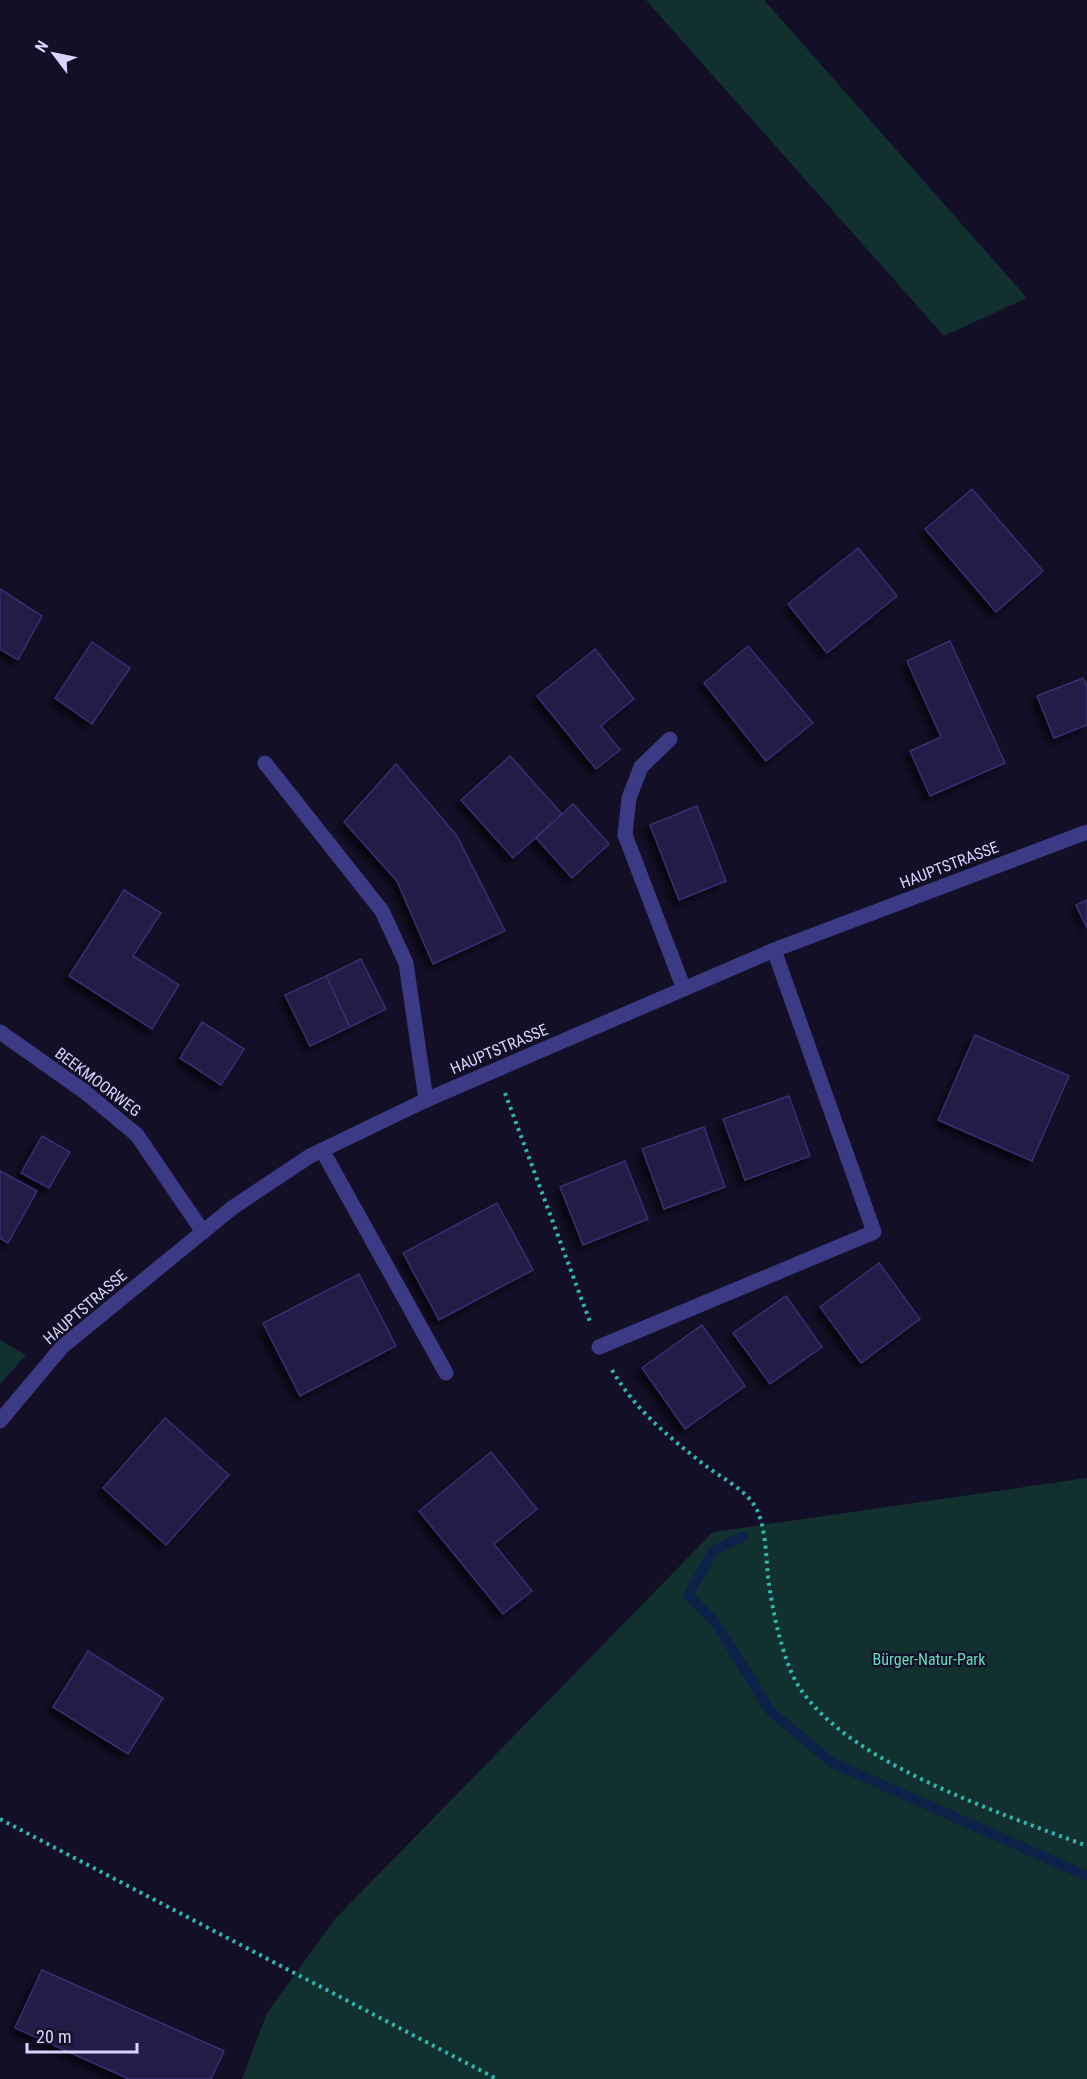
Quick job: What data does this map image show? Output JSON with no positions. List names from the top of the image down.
{
  "streets": {
    "street": ["HAUPTSTRASSE", "BEEKMOORWEG"]
  },
  "crossings": [
    ["HAUPTSTRASSE", "BEEKMOORWEG"]
  ],
  "parks": ["Bürger-Natur-Park"],
  "scale_bar": "20 m",
  "north": "top left"
}
